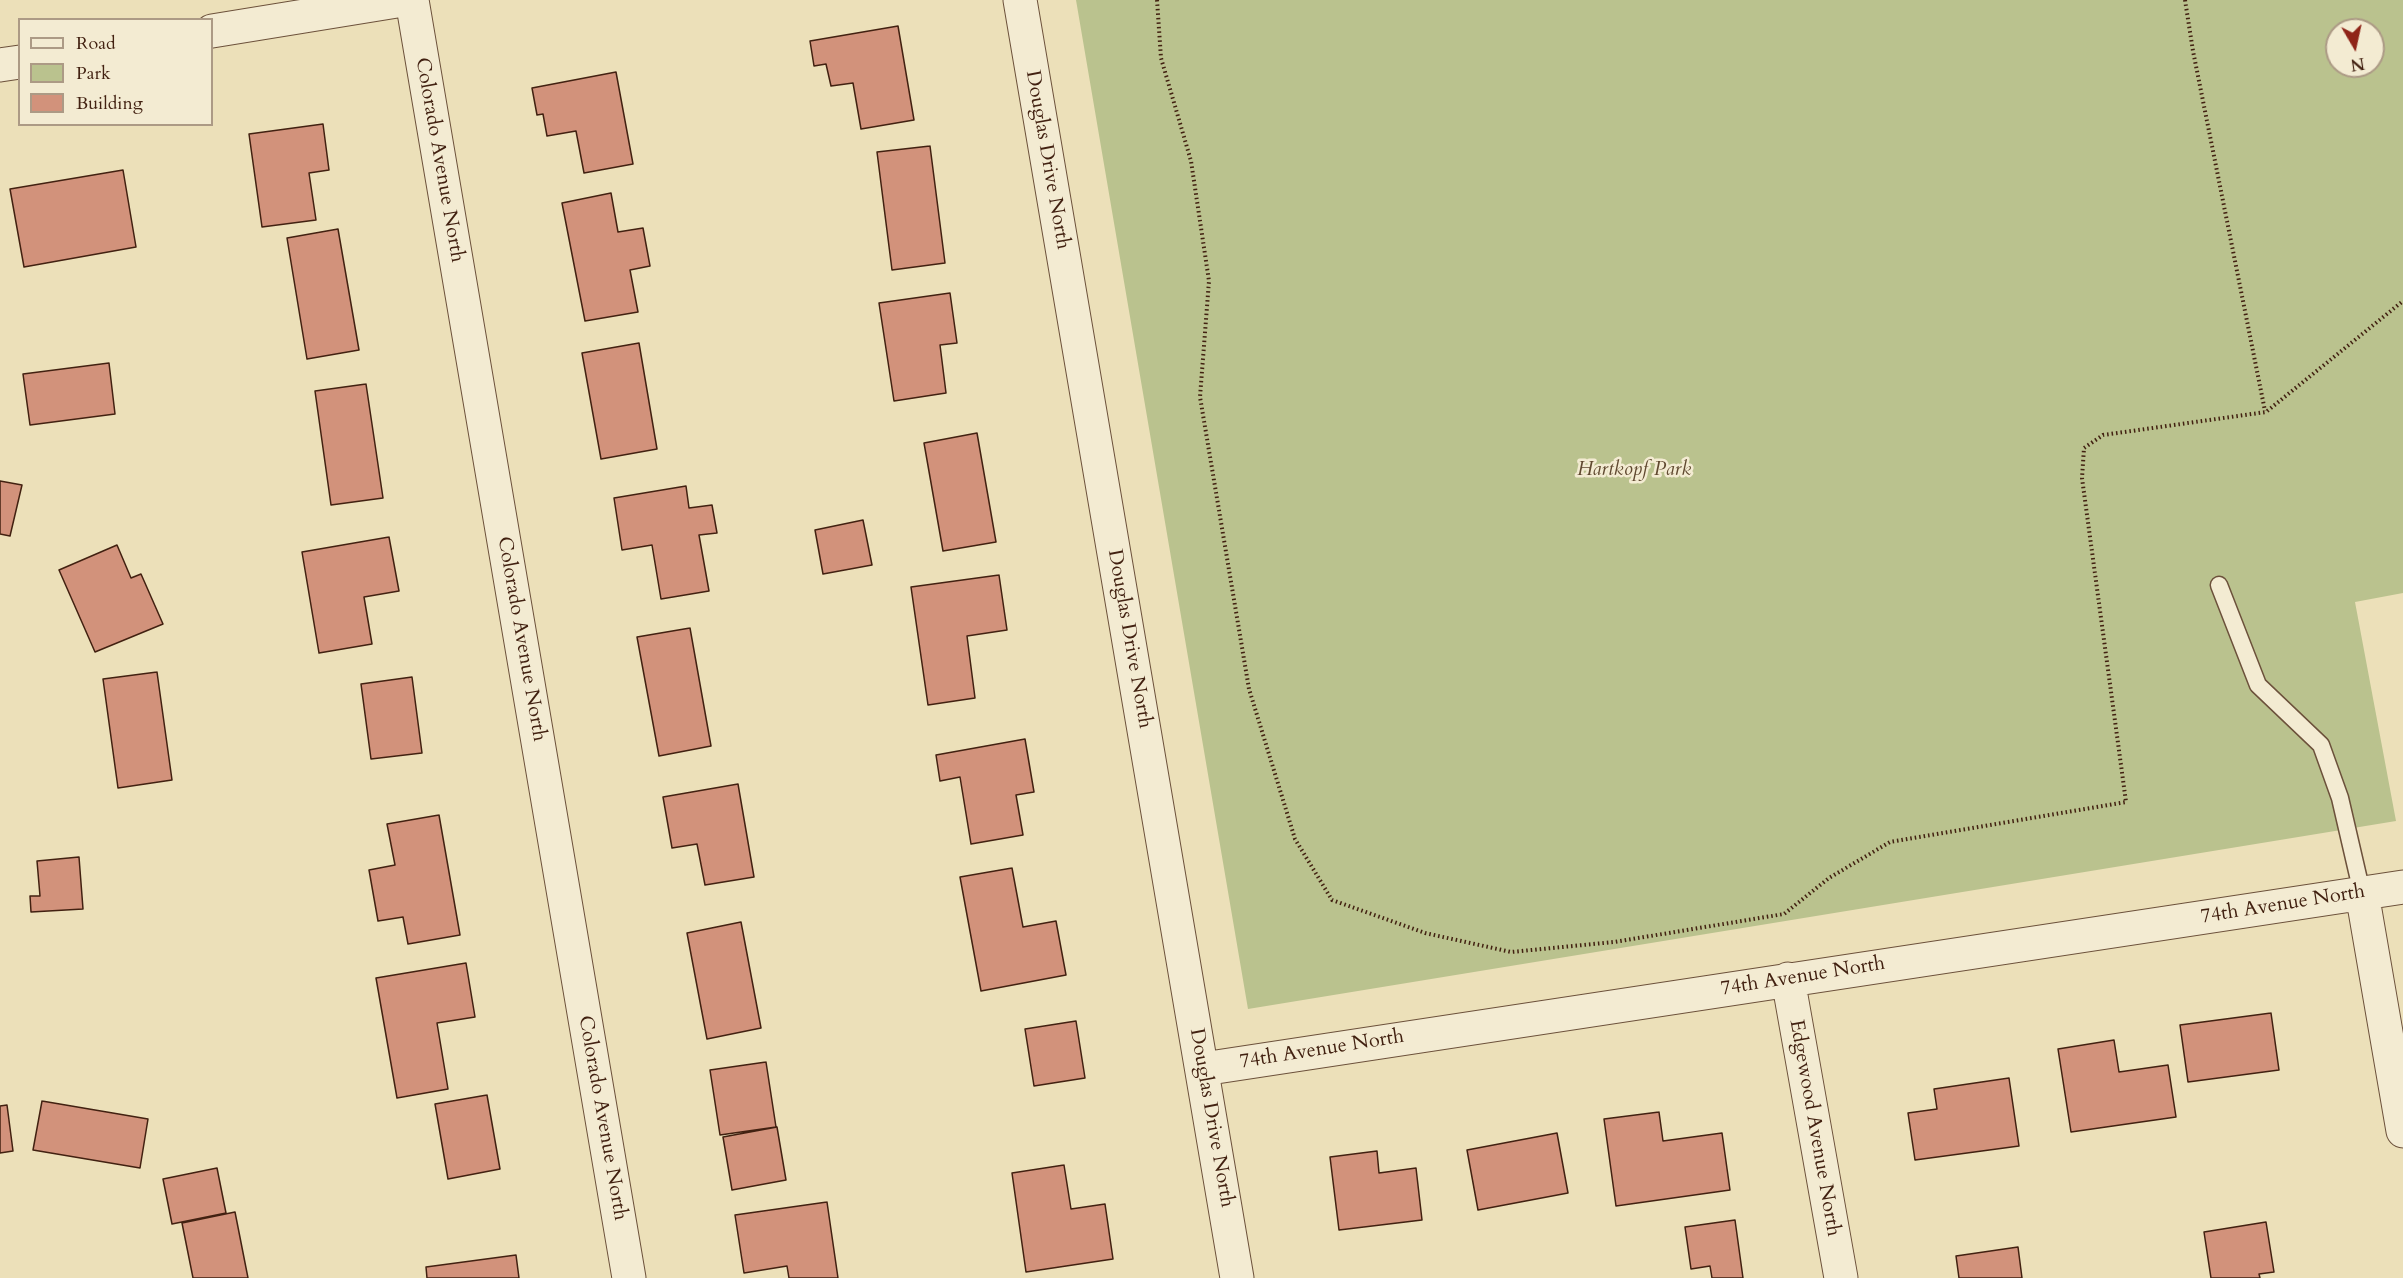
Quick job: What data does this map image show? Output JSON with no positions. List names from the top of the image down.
{
  "streets": {
    "street": [
      "Colorado Avenue North",
      "Douglas Drive North",
      "74th Avenue North",
      "Edgewood Avenue North"
    ]
  },
  "crossings": [
    ["Douglas Drive North", "74th Avenue North"],
    ["74th Avenue North", "Edgewood Avenue North"]
  ],
  "parks": ["Hartkopf Park"],
  "legend": ["Road", "Park", "Building"],
  "north": "bottom"
}
